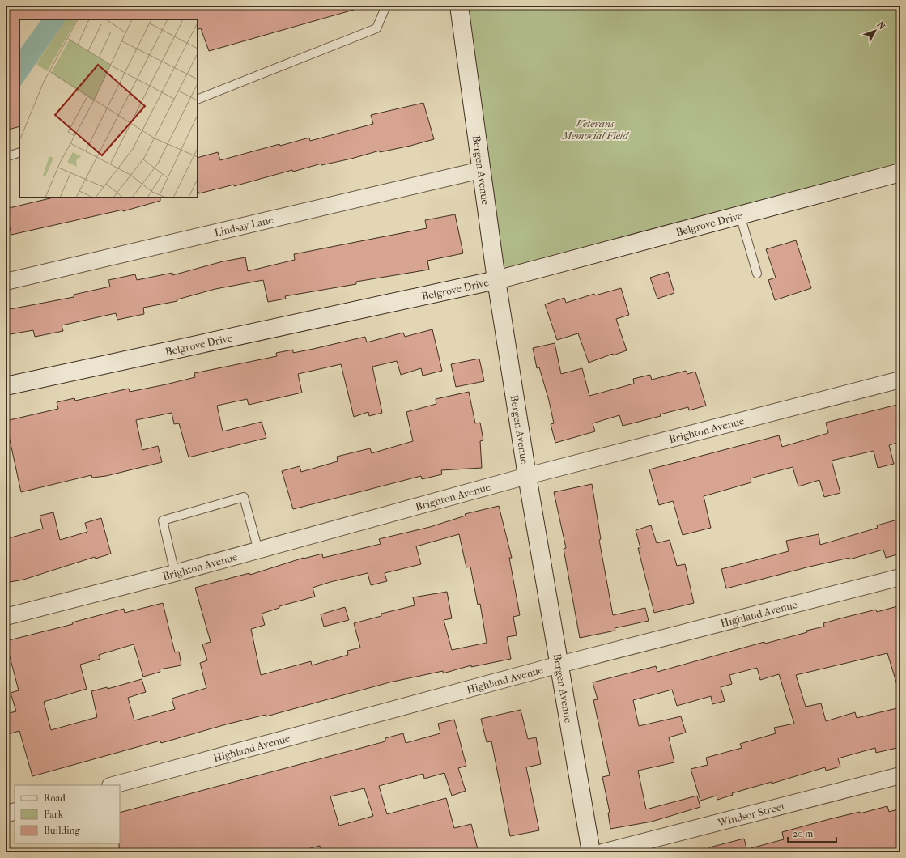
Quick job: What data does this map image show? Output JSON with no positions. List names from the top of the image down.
{
  "streets": {
    "street": [
      "Bergen Avenue",
      "Belgrove Drive",
      "Lindsay Lane",
      "Brighton Avenue",
      "Highland Avenue",
      "Windsor Street"
    ]
  },
  "crossings": [
    ["Bergen Avenue", "Belgrove Drive"],
    ["Bergen Avenue", "Lindsay Lane"],
    ["Bergen Avenue", "Brighton Avenue"],
    ["Bergen Avenue", "Highland Avenue"]
  ],
  "parks": ["Veterans Memorial Field"],
  "legend": ["Road", "Park", "Building"],
  "scale_bar": "20 m",
  "north": "top right"
}
